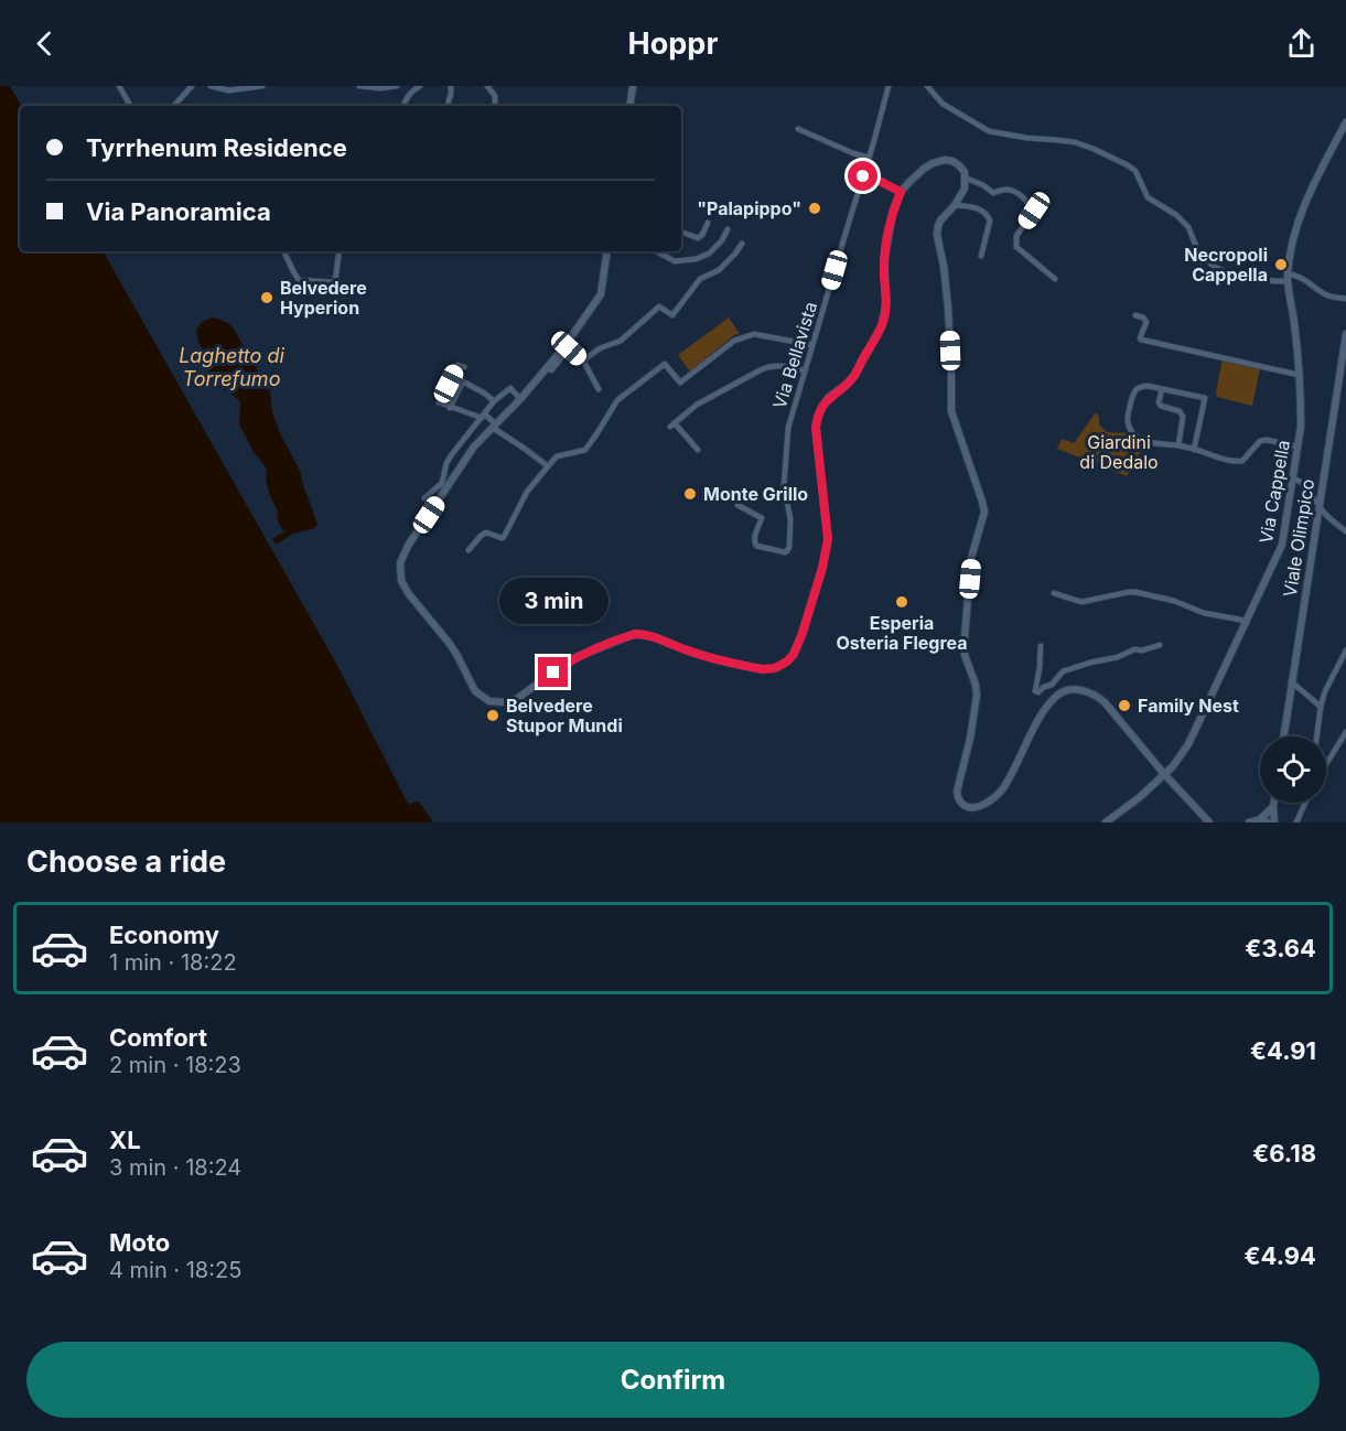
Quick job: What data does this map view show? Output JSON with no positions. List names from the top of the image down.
{
  "streets": {
    "street": ["Via Bellavista", "Via Cappella", "Viale Olimpico"]
  },
  "water": ["Laghetto di Torrefumo"],
  "parks": ["Giardini di Dedalo"],
  "places": [
    "\"Palapippo\"",
    "Necropoli Cappella",
    "Belvedere Hyperion",
    "Monte Grillo",
    "Esperia Osteria Flegrea",
    "Family Nest",
    "Belvedere Stupor Mundi"
  ],
  "page": {
    "header": "Hoppr",
    "banner": ["Tyrrhenum Residence", "Via Panoramica"],
    "bubble": "3 min",
    "heading": "Choose a ride",
    "list": [
      {
        "name": "Economy",
        "note": "1 min · 18:22",
        "value": "€3.64"
      },
      {
        "name": "Comfort",
        "note": "2 min · 18:23",
        "value": "€4.91"
      },
      {
        "name": "XL",
        "note": "3 min · 18:24",
        "value": "€6.18"
      },
      {
        "name": "Moto",
        "note": "4 min · 18:25",
        "value": "€4.94"
      }
    ],
    "buttons": "Confirm"
  }
}
